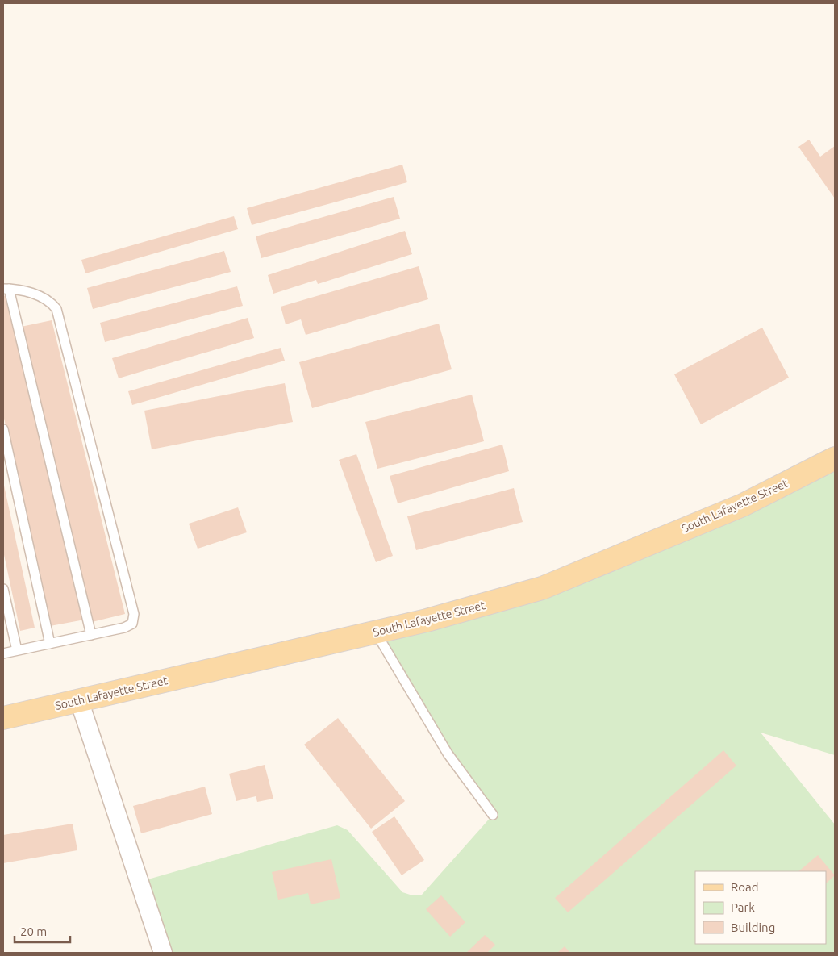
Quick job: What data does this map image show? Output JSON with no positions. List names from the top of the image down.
{
  "streets": {
    "main road": ["South Lafayette Street"]
  },
  "legend": ["Road", "Park", "Building"],
  "scale_bar": "20 m"
}
